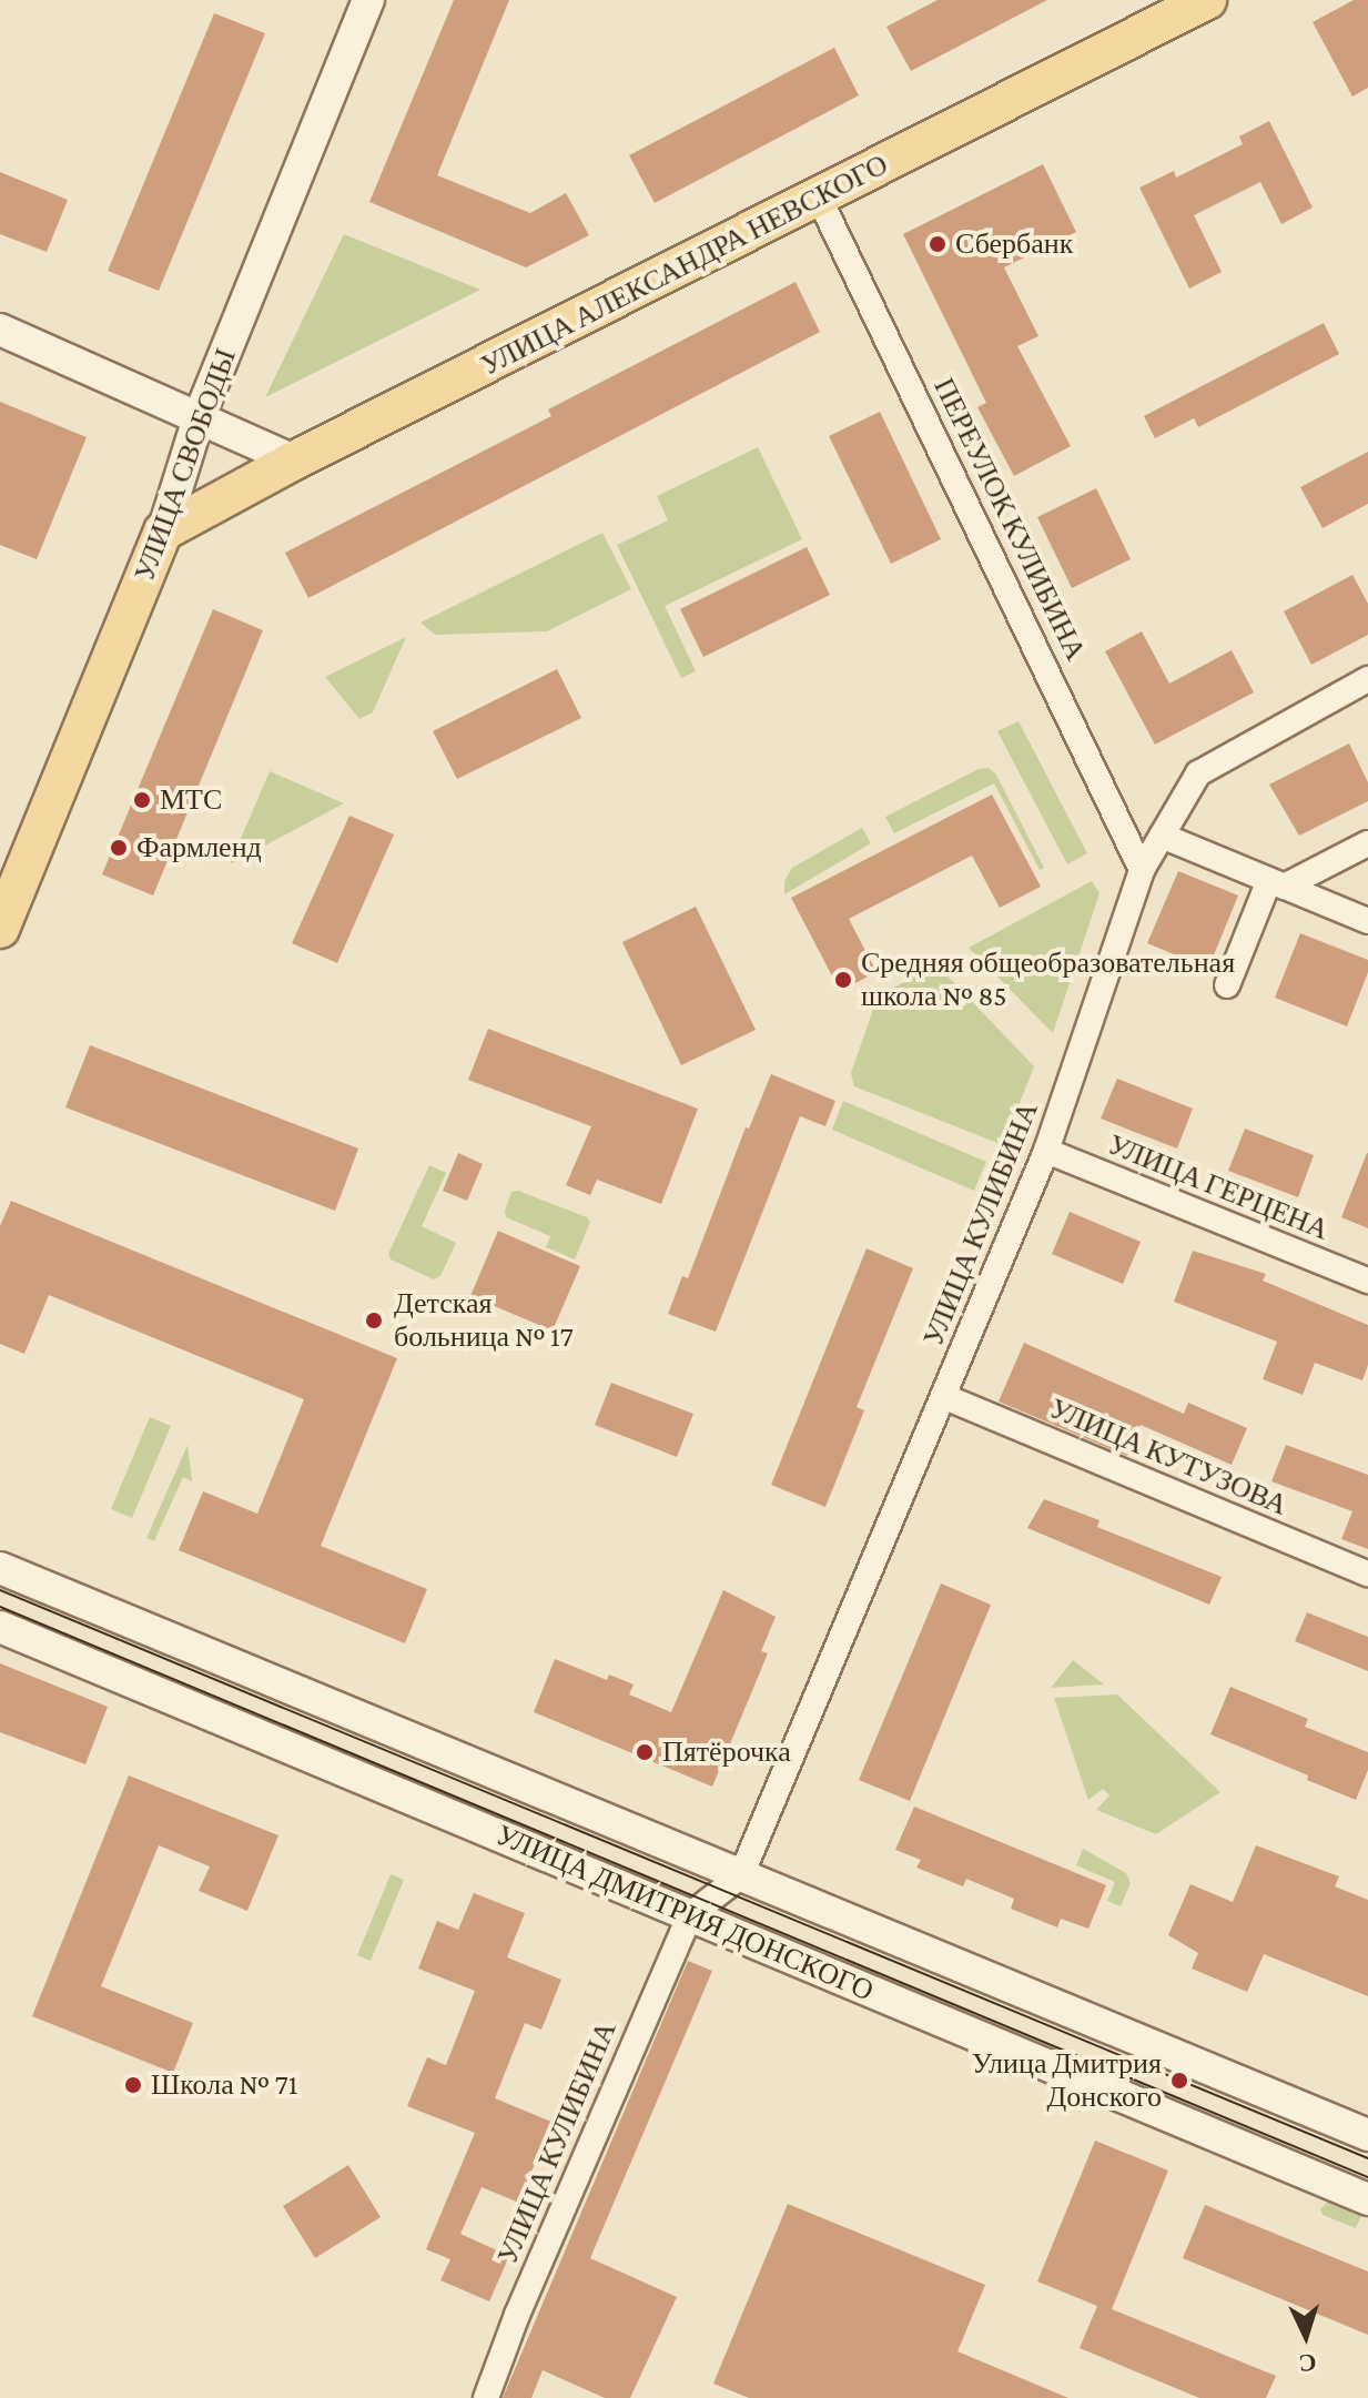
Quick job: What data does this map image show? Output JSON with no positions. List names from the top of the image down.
{
  "streets": {
    "main road": ["УЛИЦА АЛЕКСАНДРА НЕВСКОГО", "УЛИЦА СВОБОДЫ"],
    "street": [
      "ПЕРЕУЛОК КУЛИБИНА",
      "УЛИЦА ГЕРЦЕНА",
      "УЛИЦА КУЛИБИНА",
      "УЛИЦА КУТУЗОВА",
      "УЛИЦА ДМИТРИЯ ДОНСКОГО"
    ]
  },
  "crossings": [
    ["УЛИЦА АЛЕКСАНДРА НЕВСКОГО", "УЛИЦА СВОБОДЫ"],
    ["УЛИЦА АЛЕКСАНДРА НЕВСКОГО", "ПЕРЕУЛОК КУЛИБИНА"],
    ["ПЕРЕУЛОК КУЛИБИНА", "УЛИЦА КУЛИБИНА"],
    ["УЛИЦА ГЕРЦЕНА", "УЛИЦА КУЛИБИНА"],
    ["УЛИЦА КУЛИБИНА", "УЛИЦА КУТУЗОВА"],
    ["УЛИЦА КУЛИБИНА", "УЛИЦА ДМИТРИЯ ДОНСКОГО"]
  ],
  "places": [
    "Сбербанк",
    "МТС",
    "Фармленд",
    "Средняя общеобразовательная школа № 85",
    "Детская больница № 17",
    "Пятёрочка",
    "Улица Дмитрия Донского",
    "Школа № 71"
  ],
  "north": "bottom"
}
